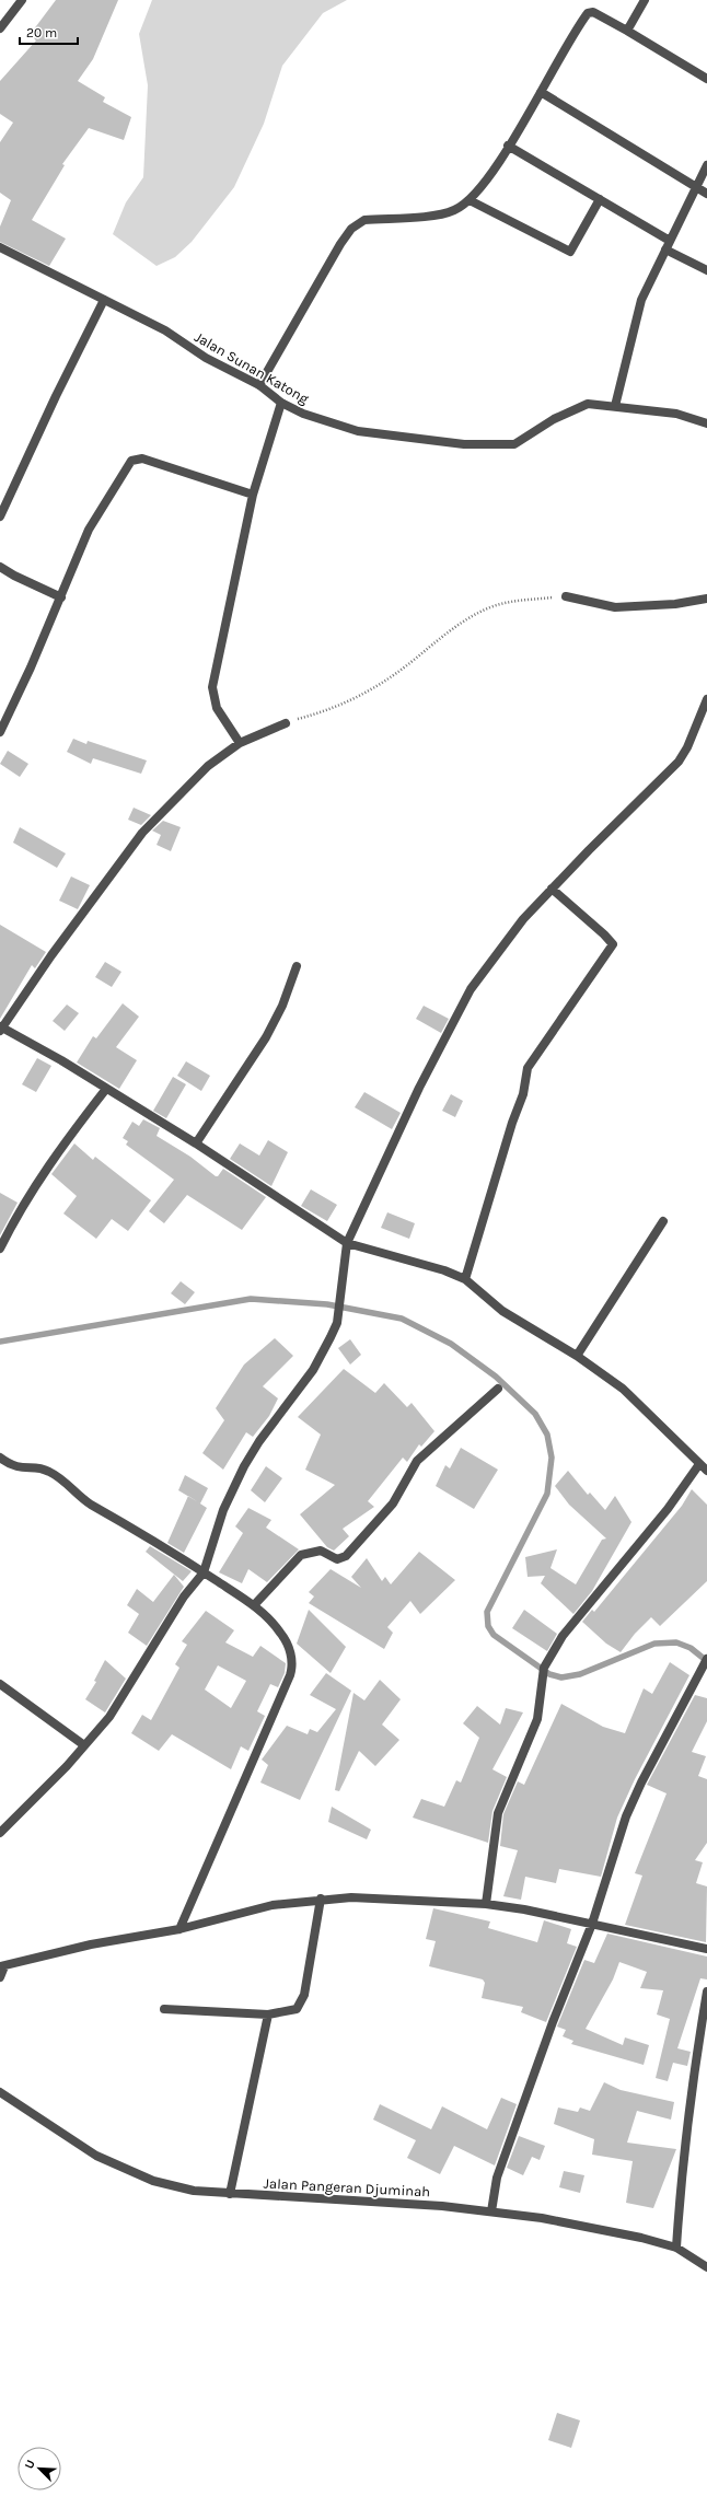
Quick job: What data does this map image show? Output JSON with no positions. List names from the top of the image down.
{
  "streets": {
    "street": ["Jalan Sunan Katong", "Jalan Pangeran Djuminah"]
  },
  "scale_bar": "20 m",
  "north": "top left"
}
